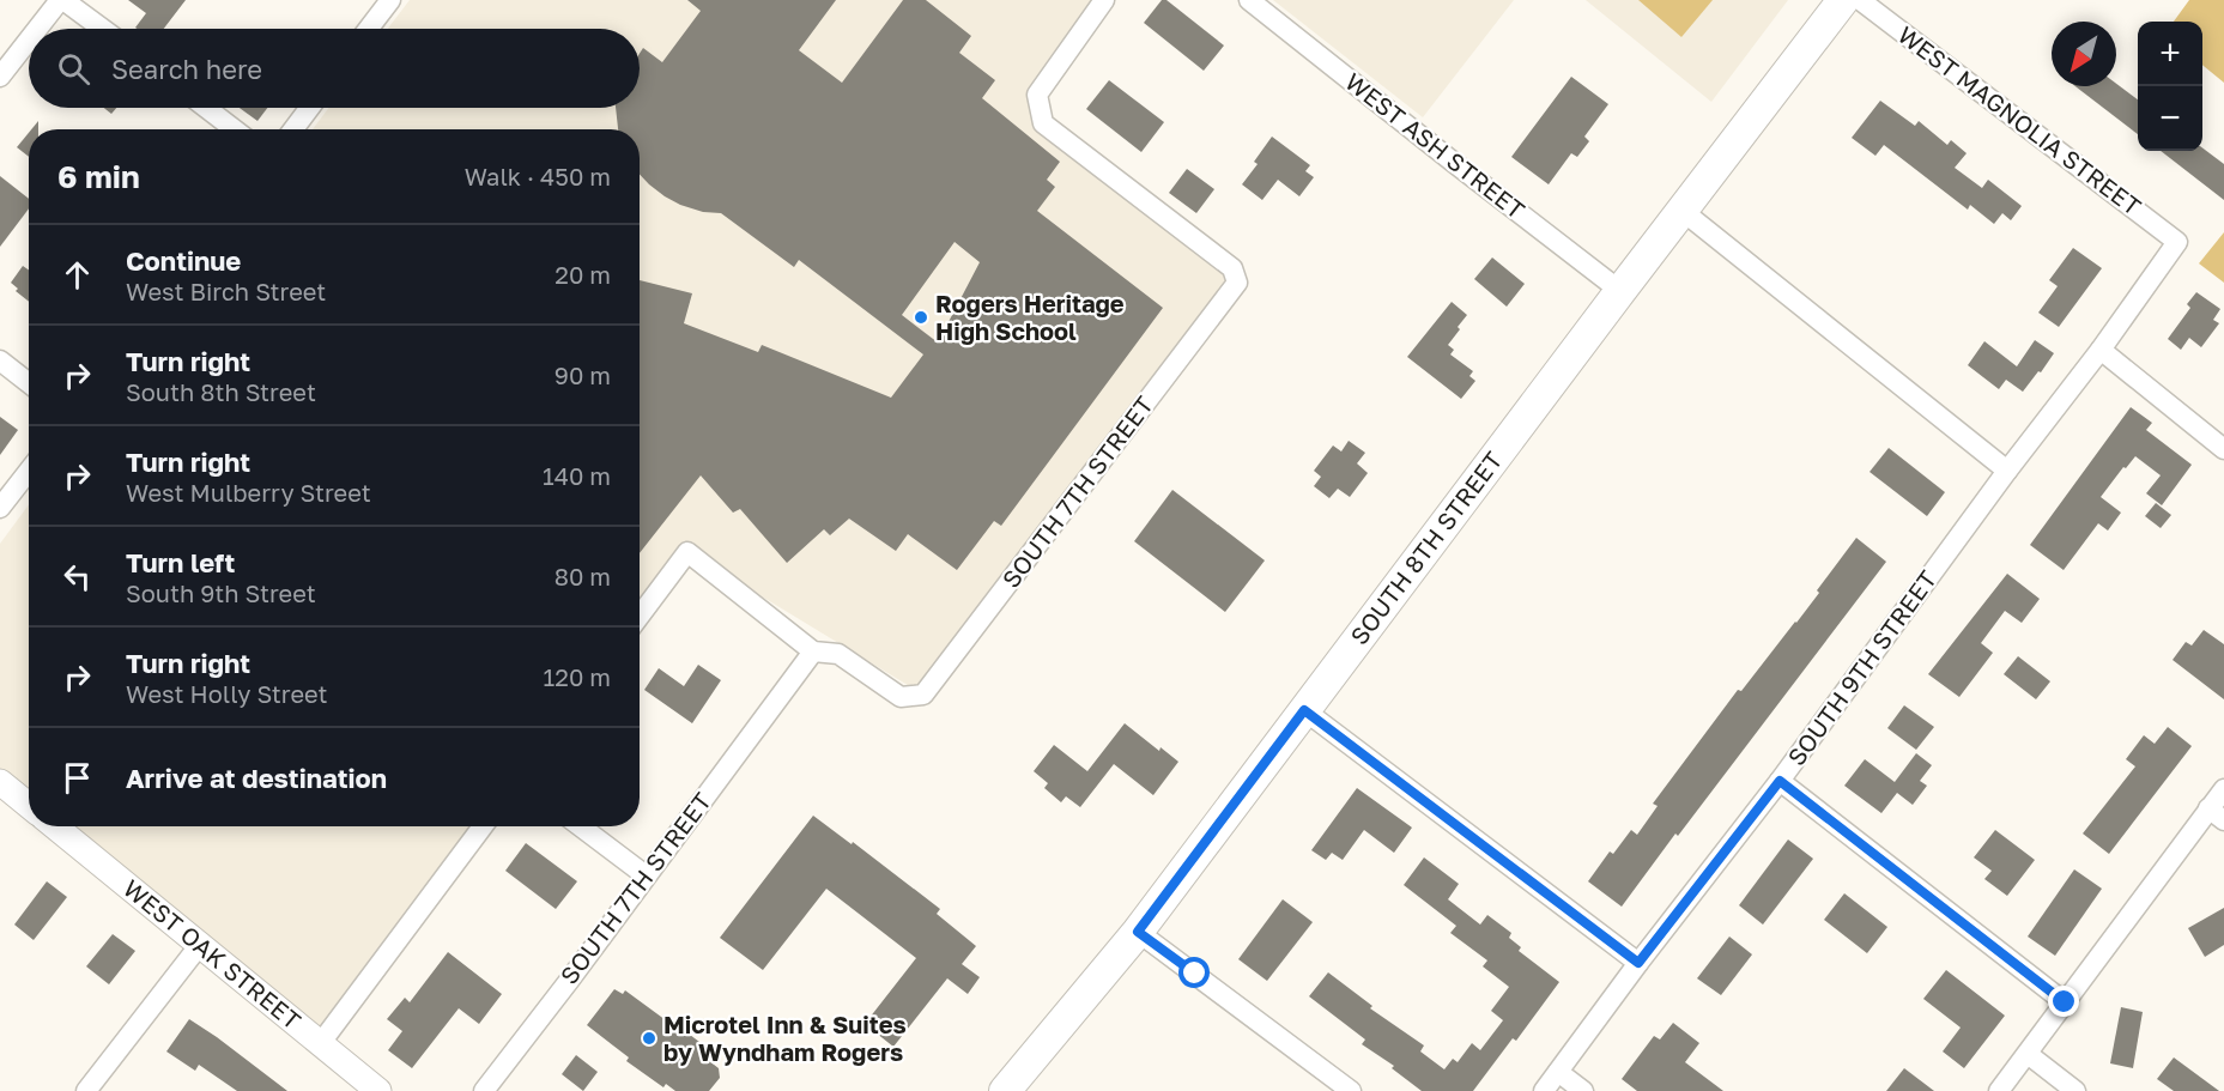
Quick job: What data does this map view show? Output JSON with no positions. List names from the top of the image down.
{
  "streets": {
    "main road": ["SOUTH 8TH STREET"],
    "street": [
      "WEST MAGNOLIA STREET",
      "WEST ASH STREET",
      "SOUTH 7TH STREET",
      "SOUTH 9TH STREET",
      "WEST OAK STREET"
    ]
  },
  "crossings": [
    ["WEST MAGNOLIA STREET", "SOUTH 9TH STREET"],
    ["WEST ASH STREET", "SOUTH 8TH STREET"]
  ],
  "places": ["Rogers Heritage High School", "Microtel Inn & Suites by Wyndham Rogers"],
  "north": "bottom left",
  "page": {
    "map_buttons": ["+", "−"],
    "search": "Search here",
    "heading": ["6 min", "Walk · 450 m"],
    "list": [
      ["Continue", "West Birch Street", "20 m"],
      ["Turn right", "South 8th Street", "90 m"],
      ["Turn right", "West Mulberry Street", "140 m"],
      ["Turn left", "South 9th Street", "80 m"],
      ["Turn right", "West Holly Street", "120 m"],
      "Arrive at destination"
    ]
  }
}
